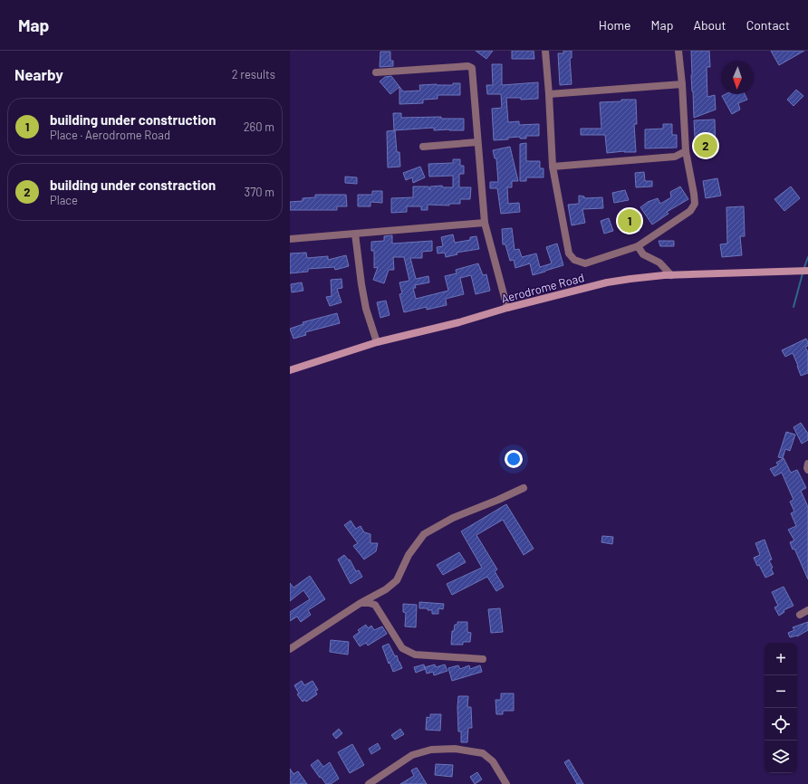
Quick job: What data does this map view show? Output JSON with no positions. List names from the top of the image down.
{
  "streets": {
    "street": ["Aerodrome Road"]
  },
  "north": "bottom",
  "page": {
    "header": "Map",
    "nav": [
      "Home",
      "Map",
      "About",
      "Contact"
    ],
    "heading": ["Nearby", "2 results"],
    "list": [
      {
        "mark": "1",
        "name": "building under construction",
        "note": "Place · Aerodrome Road",
        "value": "260 m"
      },
      {
        "mark": "2",
        "name": "building under constraction",
        "note": "Place",
        "value": "370 m"
      }
    ],
    "pins": ["2", "1"],
    "map_buttons": ["+", "−"]
  }
}
